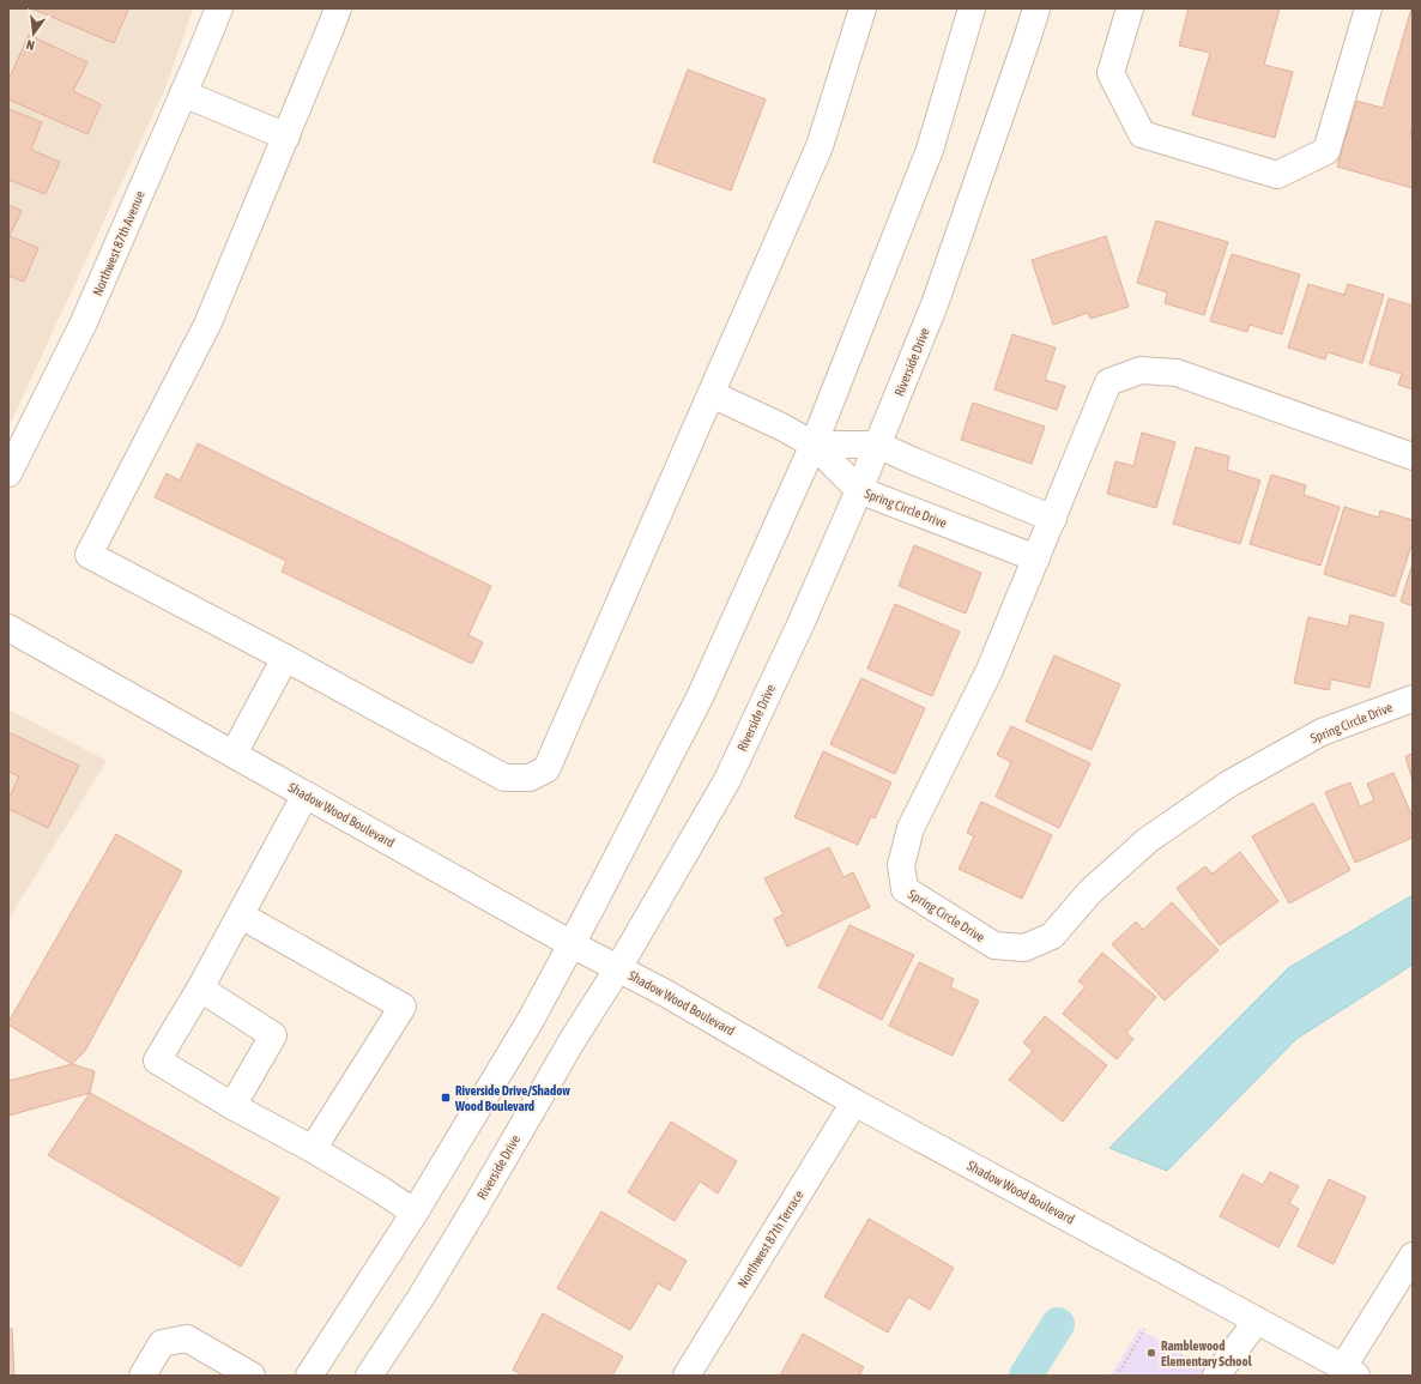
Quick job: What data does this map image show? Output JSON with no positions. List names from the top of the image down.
{
  "streets": {
    "street": [
      "Northwest 87th Avenue",
      "Riverside Drive",
      "Spring Circle Drive",
      "Shadow Wood Boulevard",
      "Northwest 87th Terrace"
    ]
  },
  "crossings": [
    ["Riverside Drive", "Spring Circle Drive"],
    ["Riverside Drive", "Shadow Wood Boulevard"],
    ["Shadow Wood Boulevard", "Northwest 87th Terrace"]
  ],
  "places": {
    "transit": ["Riverside Drive/Shadow Wood Boulevard"],
    "other": ["Ramblewood Elementary School"]
  },
  "north": "bottom"
}
